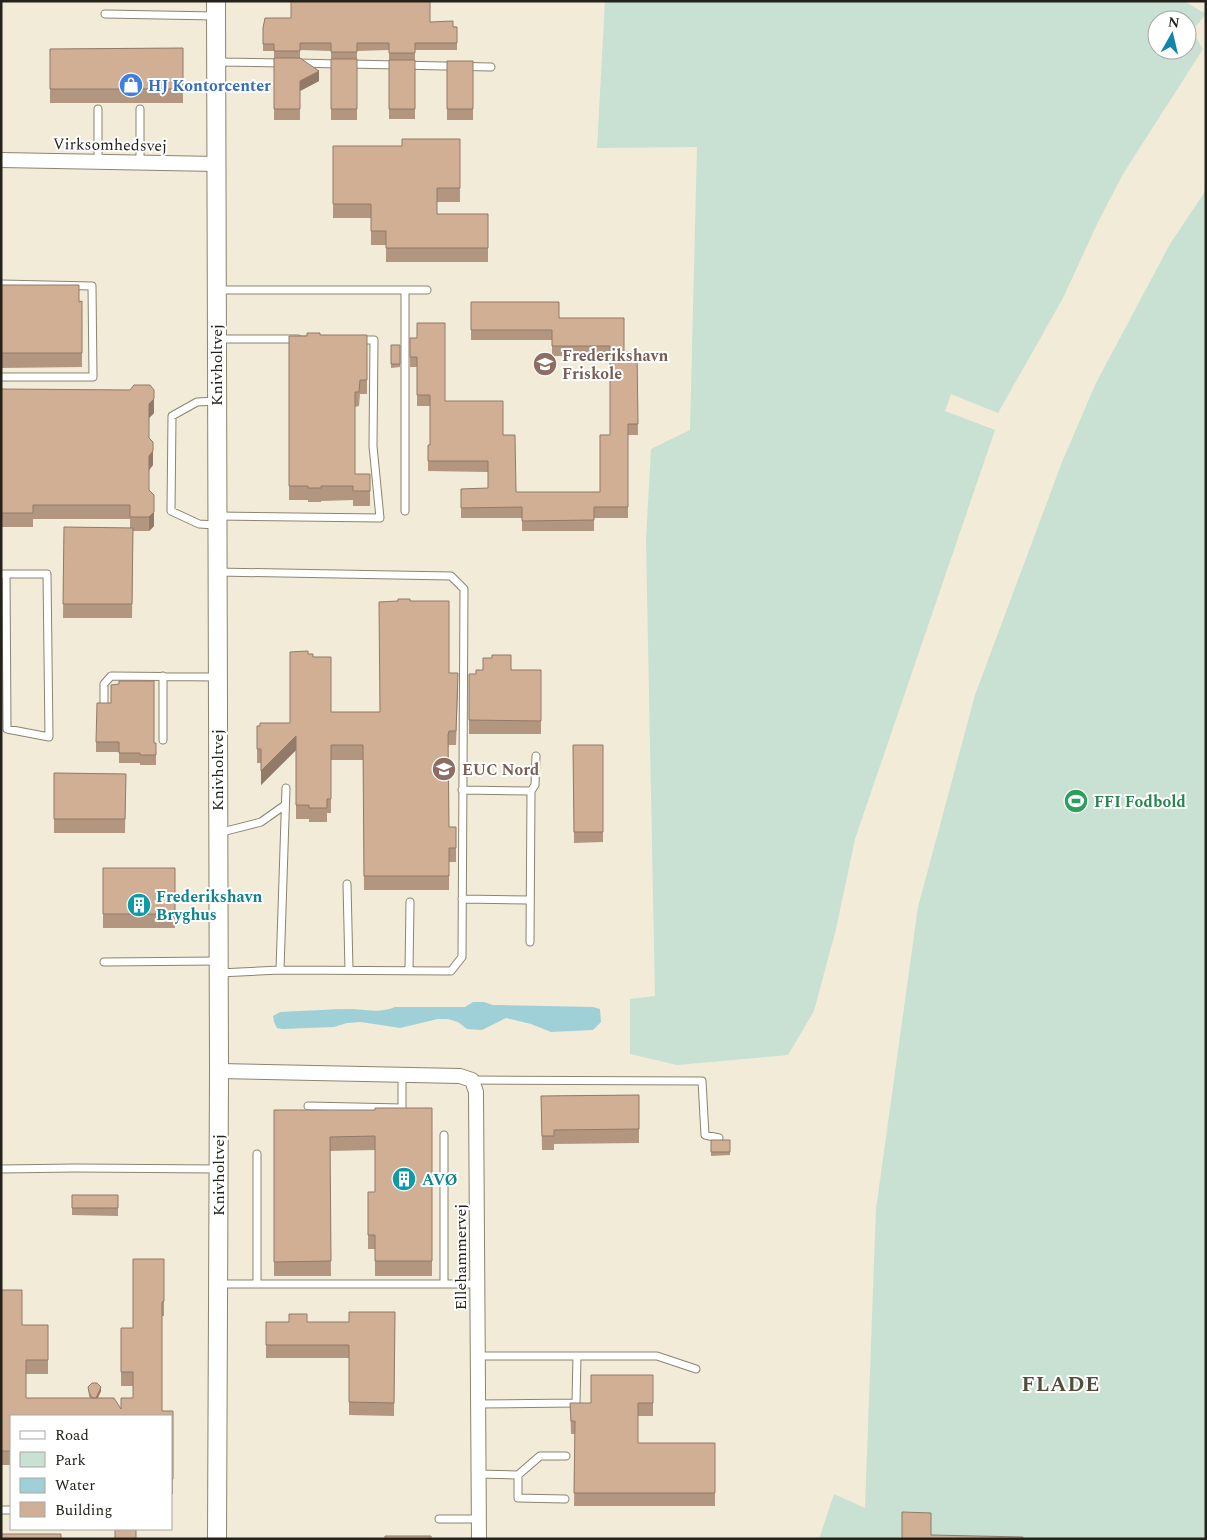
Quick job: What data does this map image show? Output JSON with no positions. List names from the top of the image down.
{
  "streets": {
    "street": ["Virksomhedsvej", "Knivholtvej", "Ellehammervej"]
  },
  "crossings": [
    ["Virksomhedsvej", "Knivholtvej"]
  ],
  "districts": ["FLADE"],
  "places": {
    "shop": ["HJ Kontorcenter"],
    "school or university": ["Frederikshavn Friskole", "EUC Nord"],
    "sports": ["FFI Fodbold"],
    "building": ["Frederikshavn Bryghus", "AVØ"]
  },
  "legend": [
    "Road",
    "Park",
    "Water",
    "Building"
  ],
  "north": "top"
}
